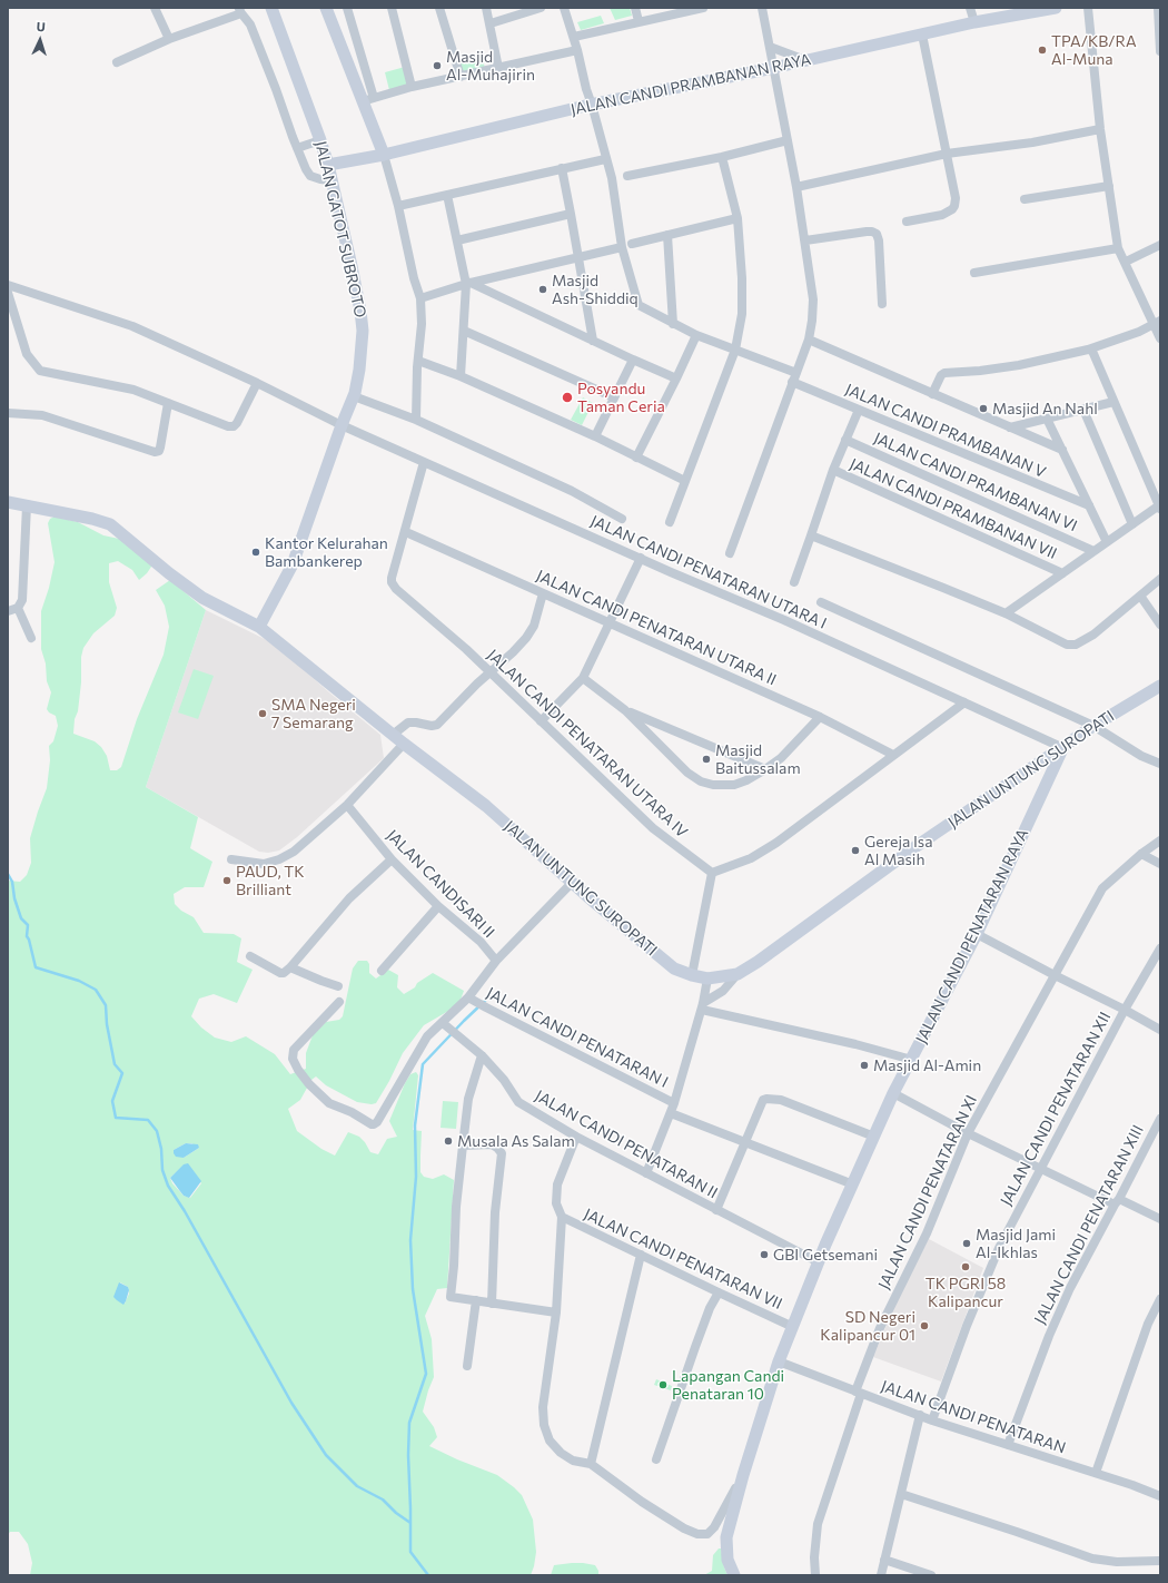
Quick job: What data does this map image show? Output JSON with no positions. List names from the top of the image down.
{
  "streets": {
    "main road": [
      "JALAN CANDI PRAMBANAN RAYA",
      "JALAN GATOT SUBROTO",
      "JALAN UNTUNG SUROPATI",
      "JALAN CANDI PENATARAN RAYA"
    ],
    "street": [
      "JALAN CANDI PRAMBANAN V",
      "JALAN CANDI PRAMBANAN VI",
      "JALAN CANDI PRAMBANAN VII",
      "JALAN CANDI PENATARAN UTARA I",
      "JALAN CANDI PENATARAN UTARA II",
      "JALAN CANDI PENATARAN UTARA IV",
      "JALAN CANDISARI II",
      "JALAN CANDI PENATARAN I",
      "JALAN CANDI PENATARAN XII",
      "JALAN CANDI PENATARAN II",
      "JALAN CANDI PENATARAN XI",
      "JALAN CANDI PENATARAN XIII",
      "JALAN CANDI PENATARAN VII",
      "JALAN CANDI PENATARAN"
    ]
  },
  "crossings": [
    ["JALAN CANDI PRAMBANAN RAYA", "JALAN GATOT SUBROTO"],
    ["JALAN GATOT SUBROTO", "JALAN CANDI PENATARAN UTARA I"],
    ["JALAN GATOT SUBROTO", "JALAN UNTUNG SUROPATI"],
    ["JALAN CANDI PENATARAN UTARA I", "JALAN CANDI PENATARAN UTARA IV"],
    ["JALAN CANDI PENATARAN UTARA I", "JALAN UNTUNG SUROPATI"],
    ["JALAN CANDI PENATARAN UTARA I", "JALAN CANDI PENATARAN RAYA"],
    ["JALAN CANDI PENATARAN UTARA II", "JALAN CANDI PENATARAN UTARA IV"],
    ["JALAN UNTUNG SUROPATI", "JALAN CANDI PENATARAN RAYA"],
    ["JALAN CANDI PENATARAN RAYA", "JALAN CANDI PENATARAN XII"],
    ["JALAN CANDI PENATARAN RAYA", "JALAN CANDI PENATARAN II"],
    ["JALAN CANDI PENATARAN RAYA", "JALAN CANDI PENATARAN VII"],
    ["JALAN CANDI PENATARAN RAYA", "JALAN CANDI PENATARAN"],
    ["JALAN CANDI PENATARAN XII", "JALAN CANDI PENATARAN XI"],
    ["JALAN CANDI PENATARAN XII", "JALAN CANDI PENATARAN"],
    ["JALAN CANDI PENATARAN XI", "JALAN CANDI PENATARAN"],
    ["JALAN CANDI PENATARAN XIII", "JALAN CANDI PENATARAN"]
  ],
  "places": [
    "TPA/KB/RA Al-Muna",
    "Masjid Al-Muhajirin",
    "Masjid Ash-Shiddiq",
    "Posyandu Taman Ceria",
    "Masjid An Nahl",
    "Kantor Kelurahan Bambankerep",
    "SMA Negeri 7 Semarang",
    "Masjid Baitussalam",
    "Gereja Isa Al Masih",
    "PAUD, TK Brilliant",
    "Masjid Al-Amin",
    "Musala As Salam",
    "Masjid Jami Al-Ikhlas",
    "GBI Getsemani",
    "TK PGRI 58 Kalipancur",
    "SD Negeri Kalipancur 01",
    "Lapangan Candi Penataran 10"
  ],
  "north": "top"
}
